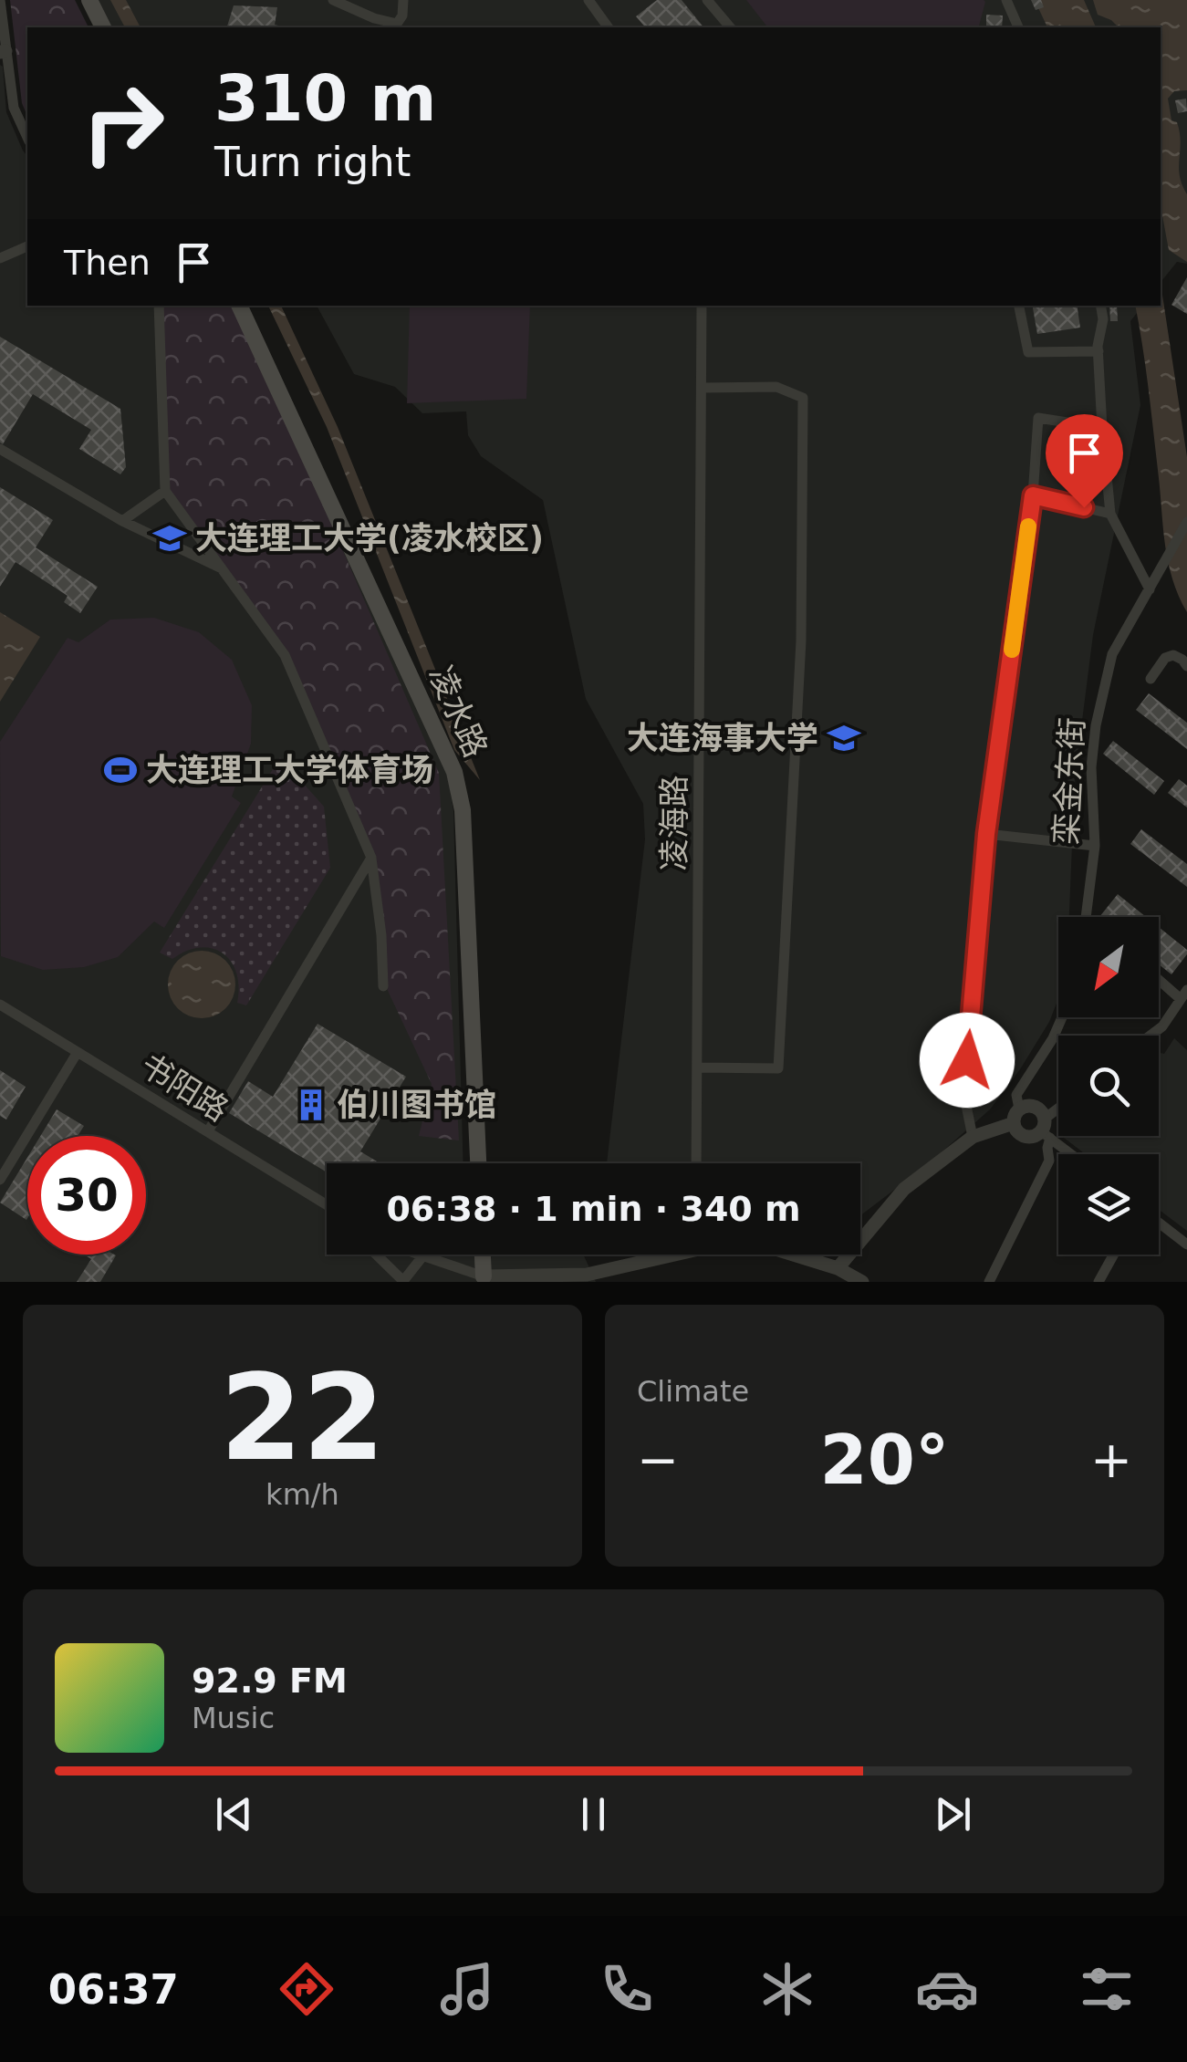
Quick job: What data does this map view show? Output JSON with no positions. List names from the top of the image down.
{
  "streets": {
    "main road": ["凌水路"],
    "street": ["栾金东街", "凌海路", "书阳路"]
  },
  "places": {
    "school or university": ["大连理工大学(凌水校区)", "大连海事大学"],
    "sports": ["大连理工大学体育场"],
    "building": ["伯川图书馆"]
  },
  "north": "bottom left",
  "page": {
    "turn": ["310 m", "Turn right"],
    "then": "Then",
    "limit": "30",
    "trip": "06:38 · 1 min · 340 m",
    "tile": [
      ["22", "km/h"],
      "Climate"
    ],
    "heat": ["−", "20°", "+"],
    "song": ["92.9 FM", "Music"],
    "tabs": "06:37"
  }
}
